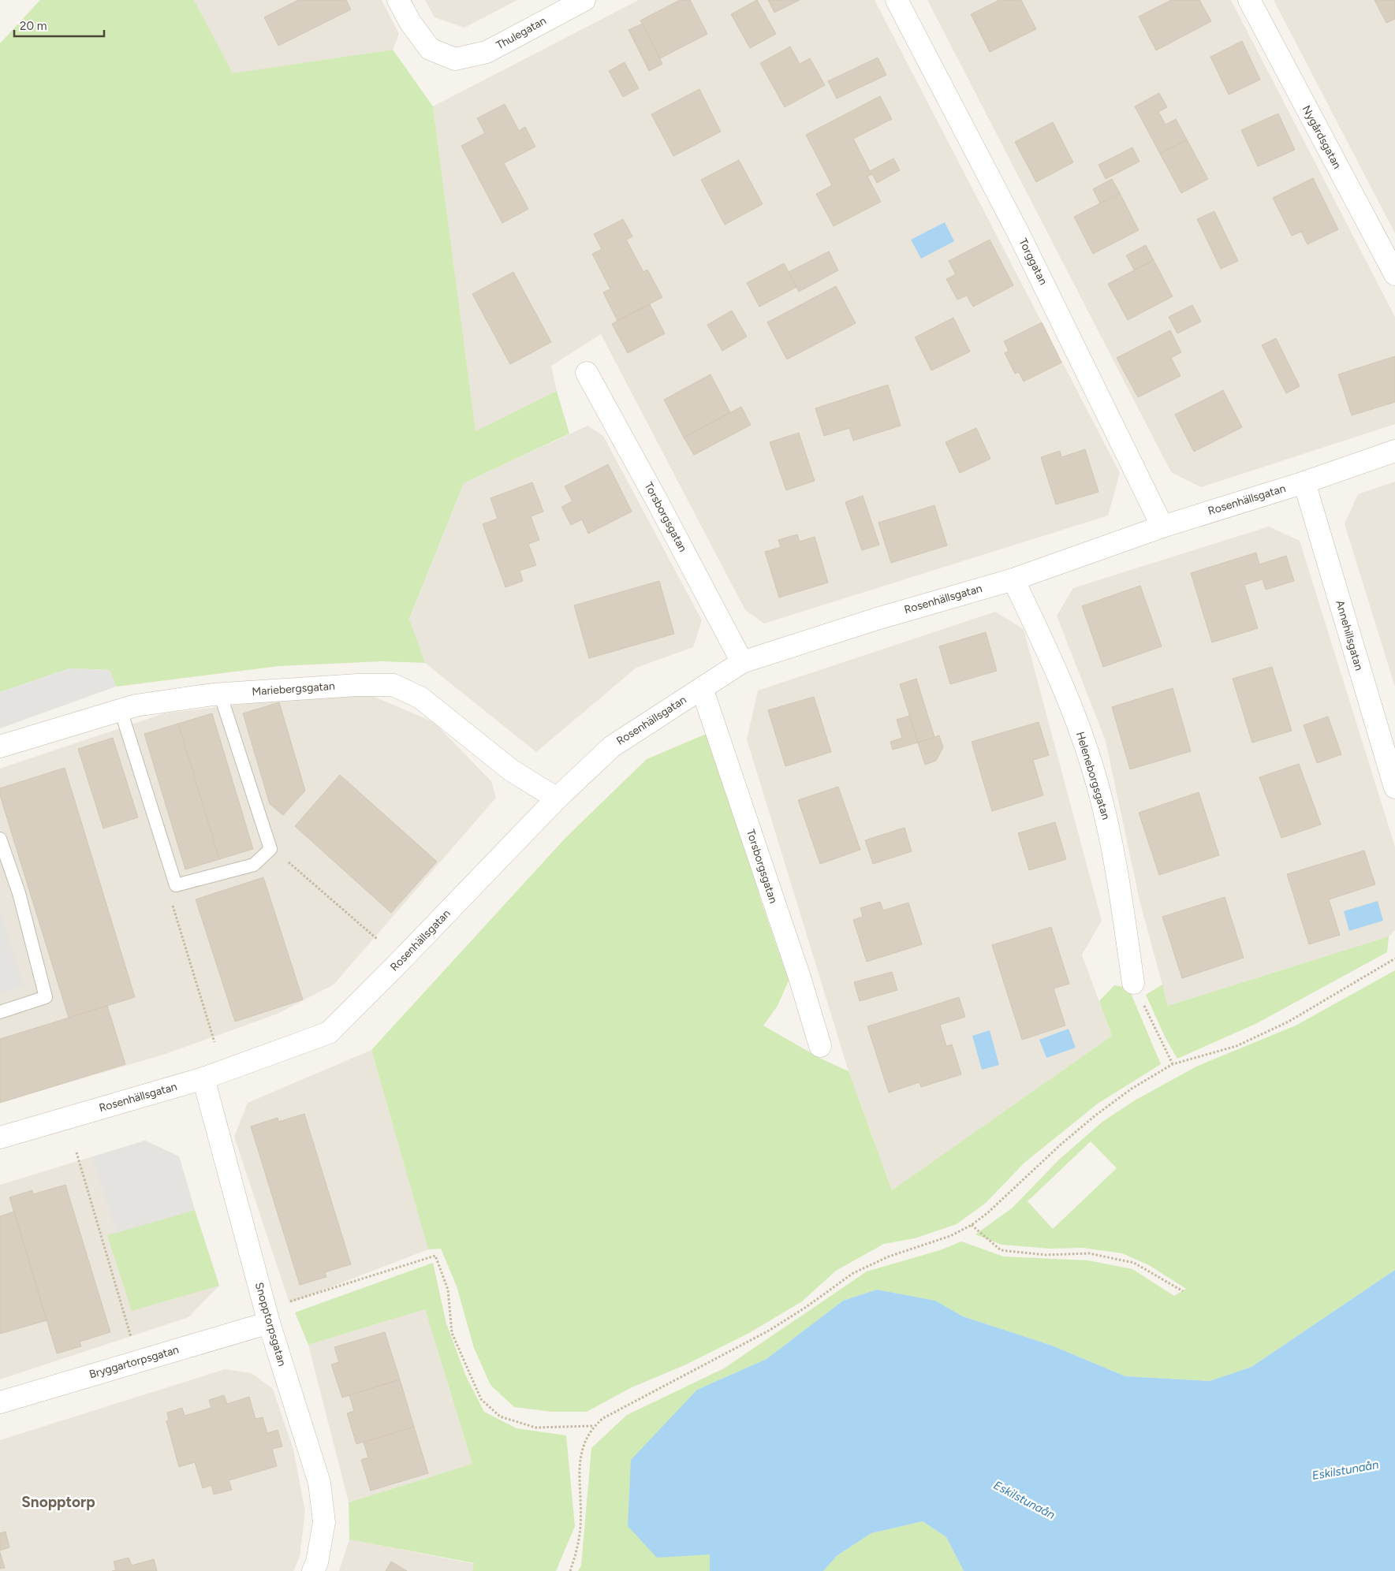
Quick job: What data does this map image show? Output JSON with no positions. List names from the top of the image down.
{
  "streets": {
    "street": [
      "Thulegatan",
      "Nygårdsgatan",
      "Torggatan",
      "Rosenhällsgatan",
      "Torsborgsgatan",
      "Annehillsgatan",
      "Mariebergsgatan",
      "Heleneborgsgatan",
      "Snopptorpsgatan",
      "Bryggartorpsgatan"
    ]
  },
  "crossings": [
    ["Torggatan", "Rosenhällsgatan"],
    ["Rosenhällsgatan", "Torsborgsgatan"],
    ["Rosenhällsgatan", "Annehillsgatan"],
    ["Rosenhällsgatan", "Mariebergsgatan"],
    ["Rosenhällsgatan", "Heleneborgsgatan"],
    ["Rosenhällsgatan", "Snopptorpsgatan"],
    ["Snopptorpsgatan", "Bryggartorpsgatan"]
  ],
  "districts": ["Snopptorp"],
  "water": ["Eskilstunaån"],
  "scale_bar": "20 m"
}
